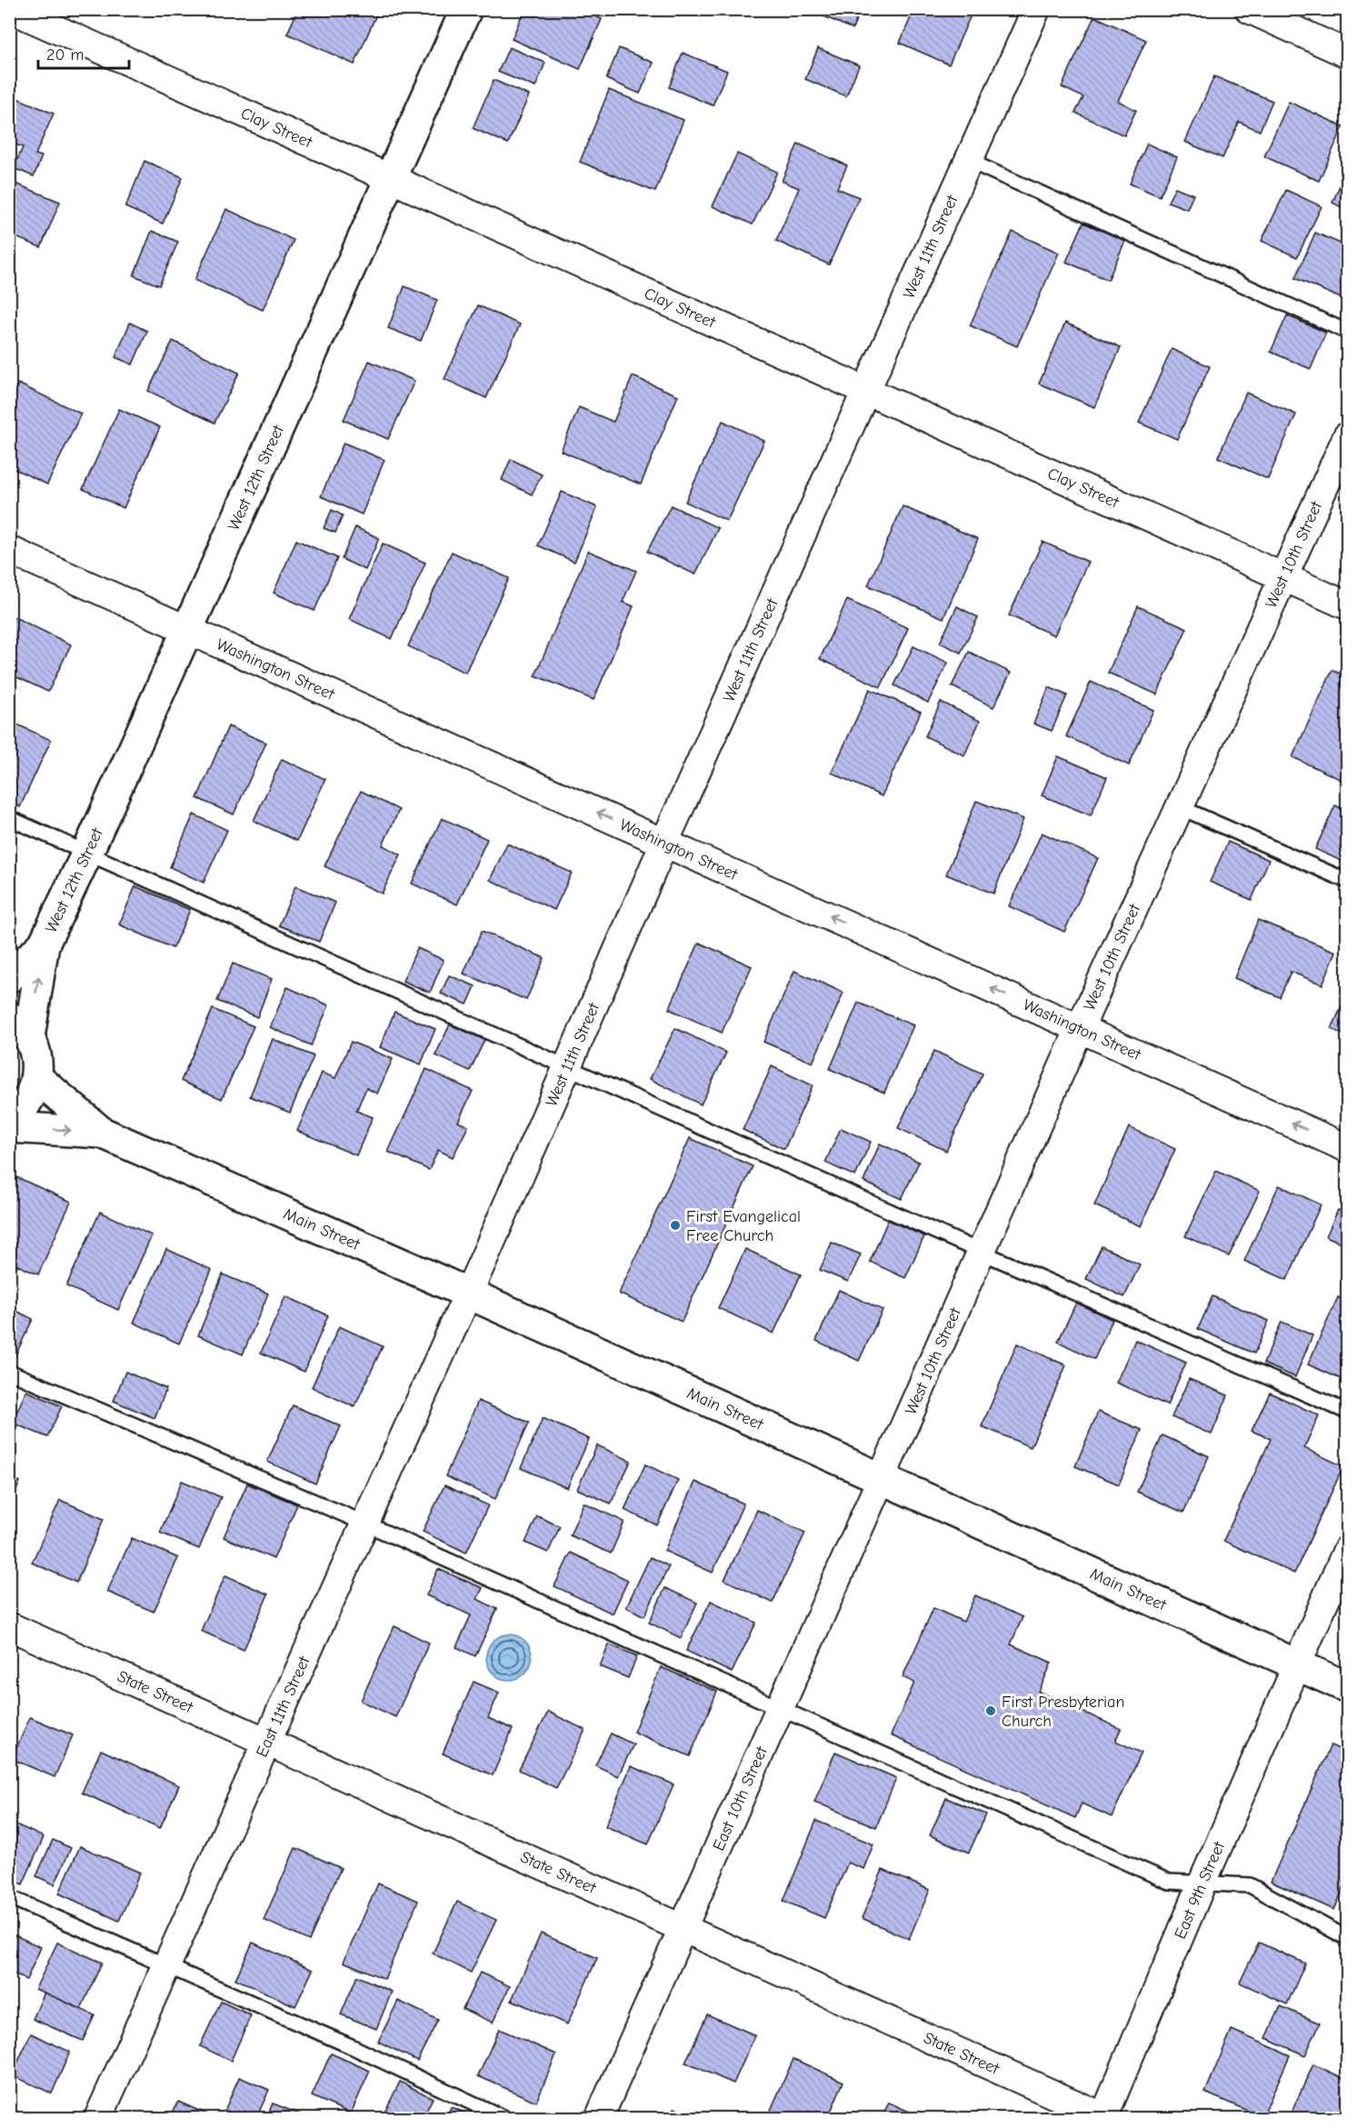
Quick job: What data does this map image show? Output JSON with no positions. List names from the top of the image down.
{
  "streets": {
    "main road": ["West 12th Street", "Main Street"],
    "street": [
      "Clay Street",
      "West 11th Street",
      "West 10th Street",
      "Washington Street",
      "State Street",
      "East 11th Street",
      "East 10th Street",
      "East 9th Street"
    ]
  },
  "crossings": [
    ["Clay Street", "West 11th Street"],
    ["Clay Street", "West 12th Street"],
    ["Clay Street", "West 10th Street"],
    ["West 11th Street", "Washington Street"],
    ["West 11th Street", "Main Street"],
    ["West 11th Street", "East 11th Street"],
    ["West 12th Street", "Washington Street"],
    ["West 10th Street", "Washington Street"],
    ["West 10th Street", "Main Street"],
    ["West 10th Street", "East 10th Street"],
    ["Main Street", "East 11th Street"],
    ["Main Street", "East 10th Street"],
    ["Main Street", "East 9th Street"],
    ["State Street", "East 11th Street"],
    ["State Street", "East 10th Street"],
    ["State Street", "East 9th Street"]
  ],
  "one_way": ["Washington Street"],
  "places": ["First Evangelical Free Church", "First Presbyterian Church"],
  "scale_bar": "20 m"
}
